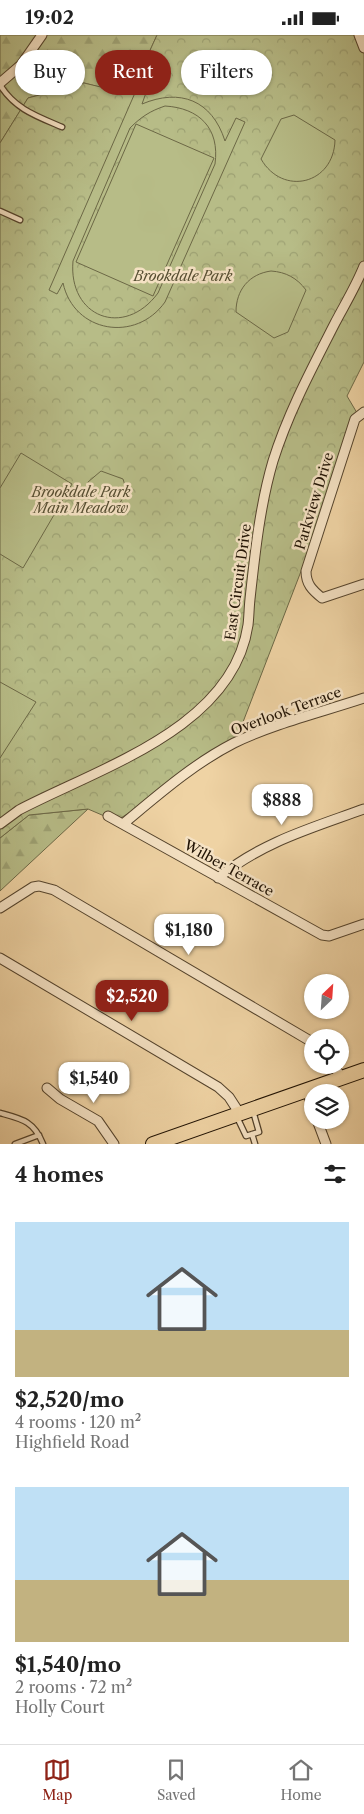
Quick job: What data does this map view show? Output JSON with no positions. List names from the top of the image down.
{
  "streets": {
    "street": [
      "Parkview Drive",
      "East Circuit Drive",
      "Overlook Terrace",
      "Wilber Terrace"
    ]
  },
  "crossings": [
    ["Overlook Terrace", "Wilber Terrace"]
  ],
  "parks": ["Brookdale Park", "Brookdale Park Main Meadow"],
  "north": "top right",
  "page": {
    "status": "19:02",
    "chip": ["Buy", "Rent", "Filters"],
    "price": [
      "$888",
      "$1,180",
      "$2,520",
      "$1,540"
    ],
    "heading": "4 homes",
    "list": [
      {
        "name": "$2,520/mo",
        "note": "4 rooms · 120 m² · Highfield Road"
      },
      {
        "name": "$1,540/mo",
        "note": "2 rooms · 72 m² · Holly Court"
      }
    ],
    "tabs": ["Map", "Saved", "Home"]
  }
}
